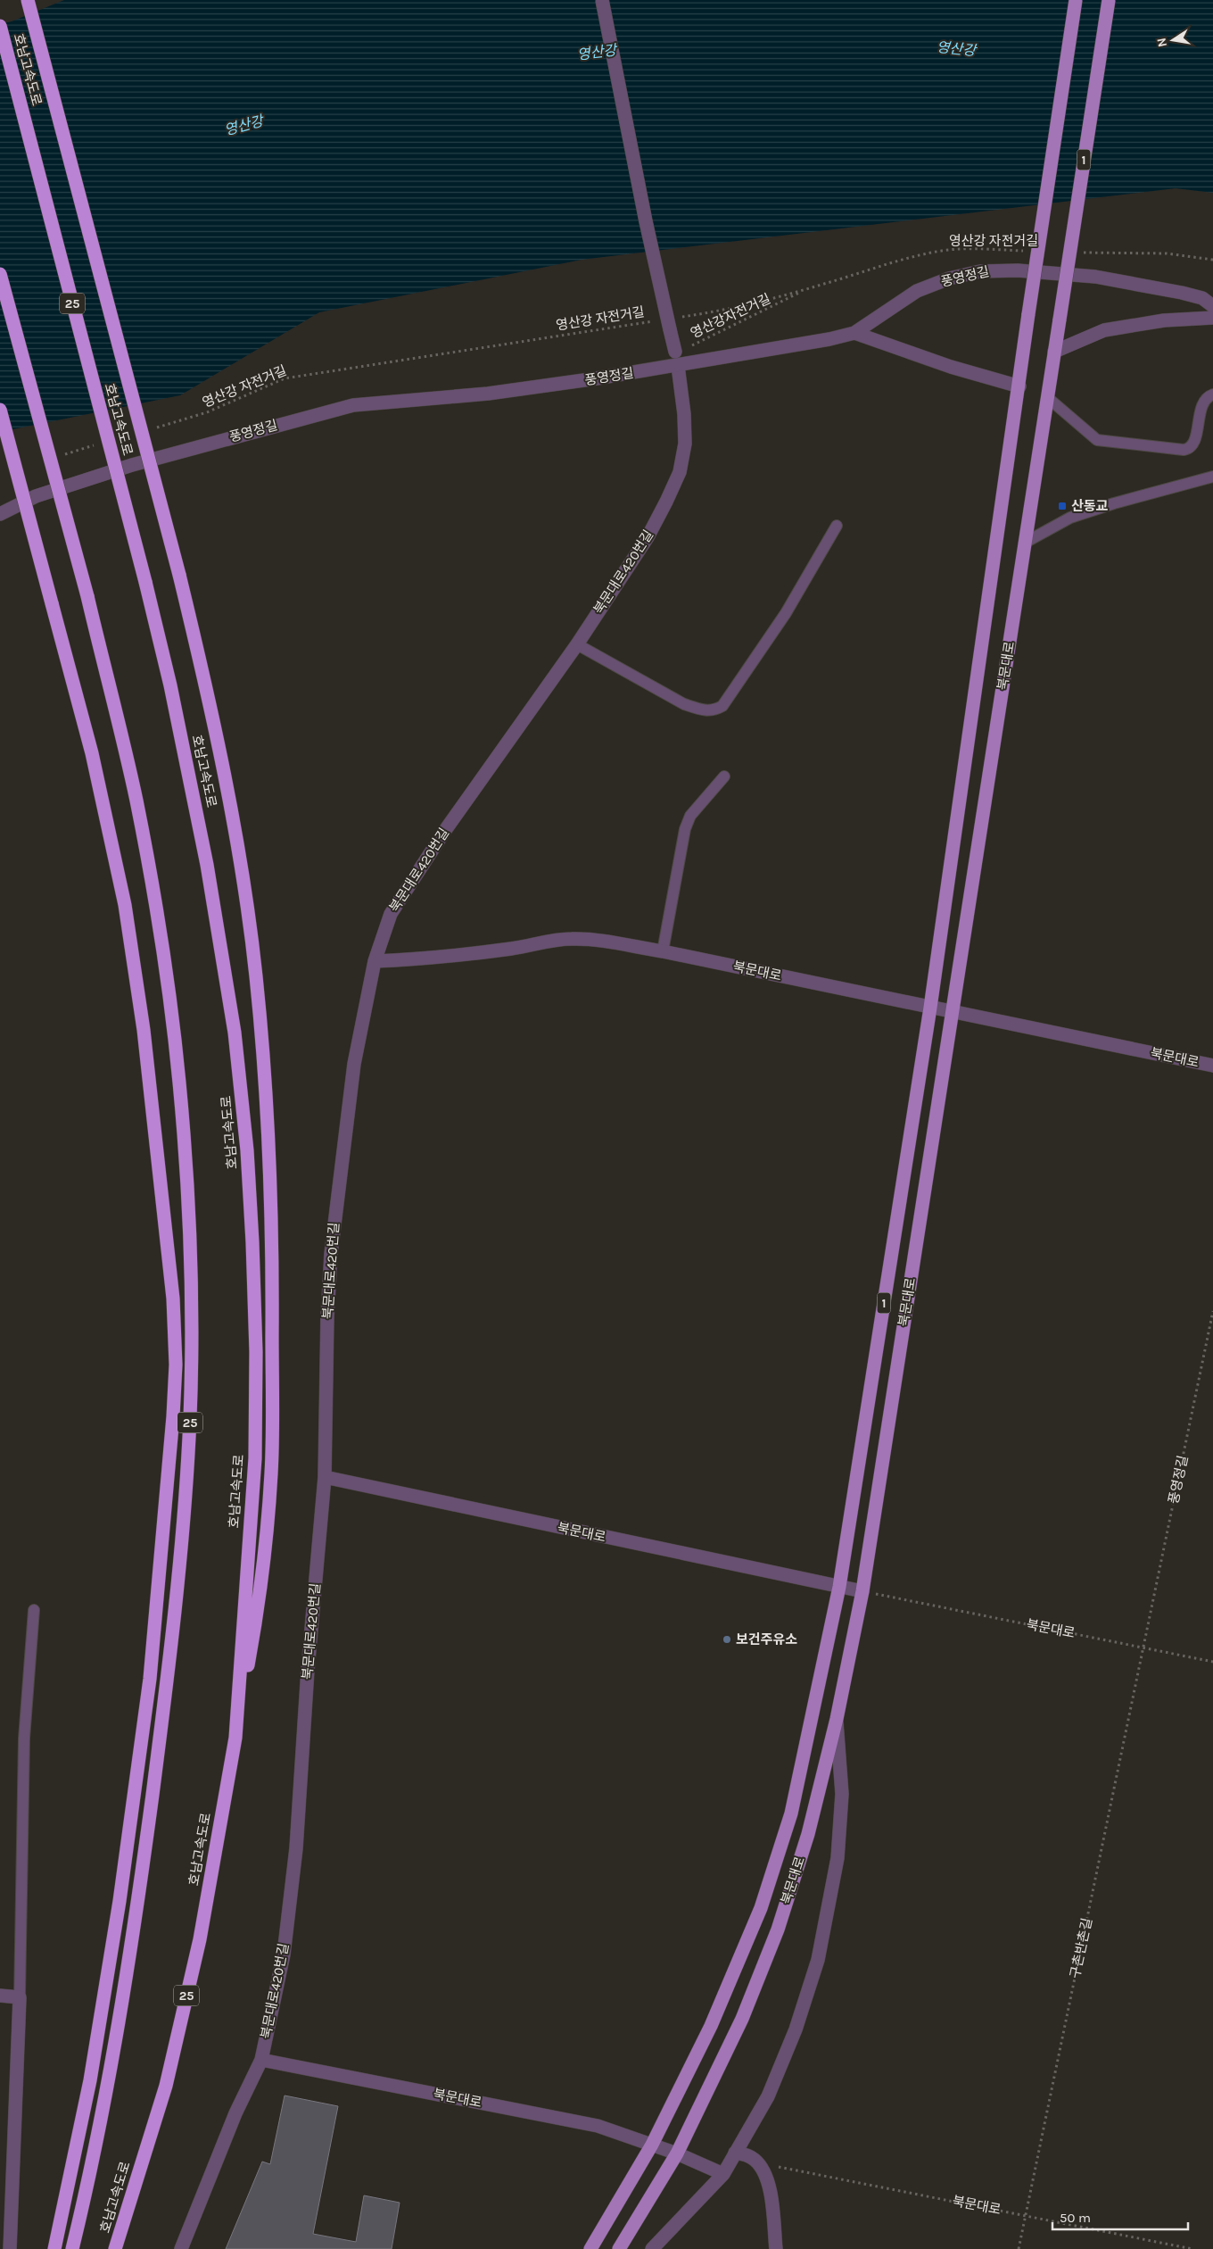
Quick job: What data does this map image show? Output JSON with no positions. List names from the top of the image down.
{
  "streets": {
    "highway": ["호남고속도로", "25"],
    "main road": ["1", "북문대로"],
    "street": ["풍영정길", "북문대로420번길"],
    "path": ["영산강 자전거길", "영산강자전거길", "구촌반촌길"]
  },
  "crossings": [
    ["영산강 자전거길", "영산강자전거길"],
    ["풍영정길", "북문대로420번길"],
    ["풍영정길", "북문대로"],
    ["풍영정길", "구촌반촌길"],
    ["북문대로420번길", "북문대로"],
    ["북문대로", "구촌반촌길"]
  ],
  "water": ["영산강"],
  "places": {
    "transit": ["산동교"],
    "other": ["보건주유소"]
  },
  "scale_bar": "50 m",
  "north": "left"
}
